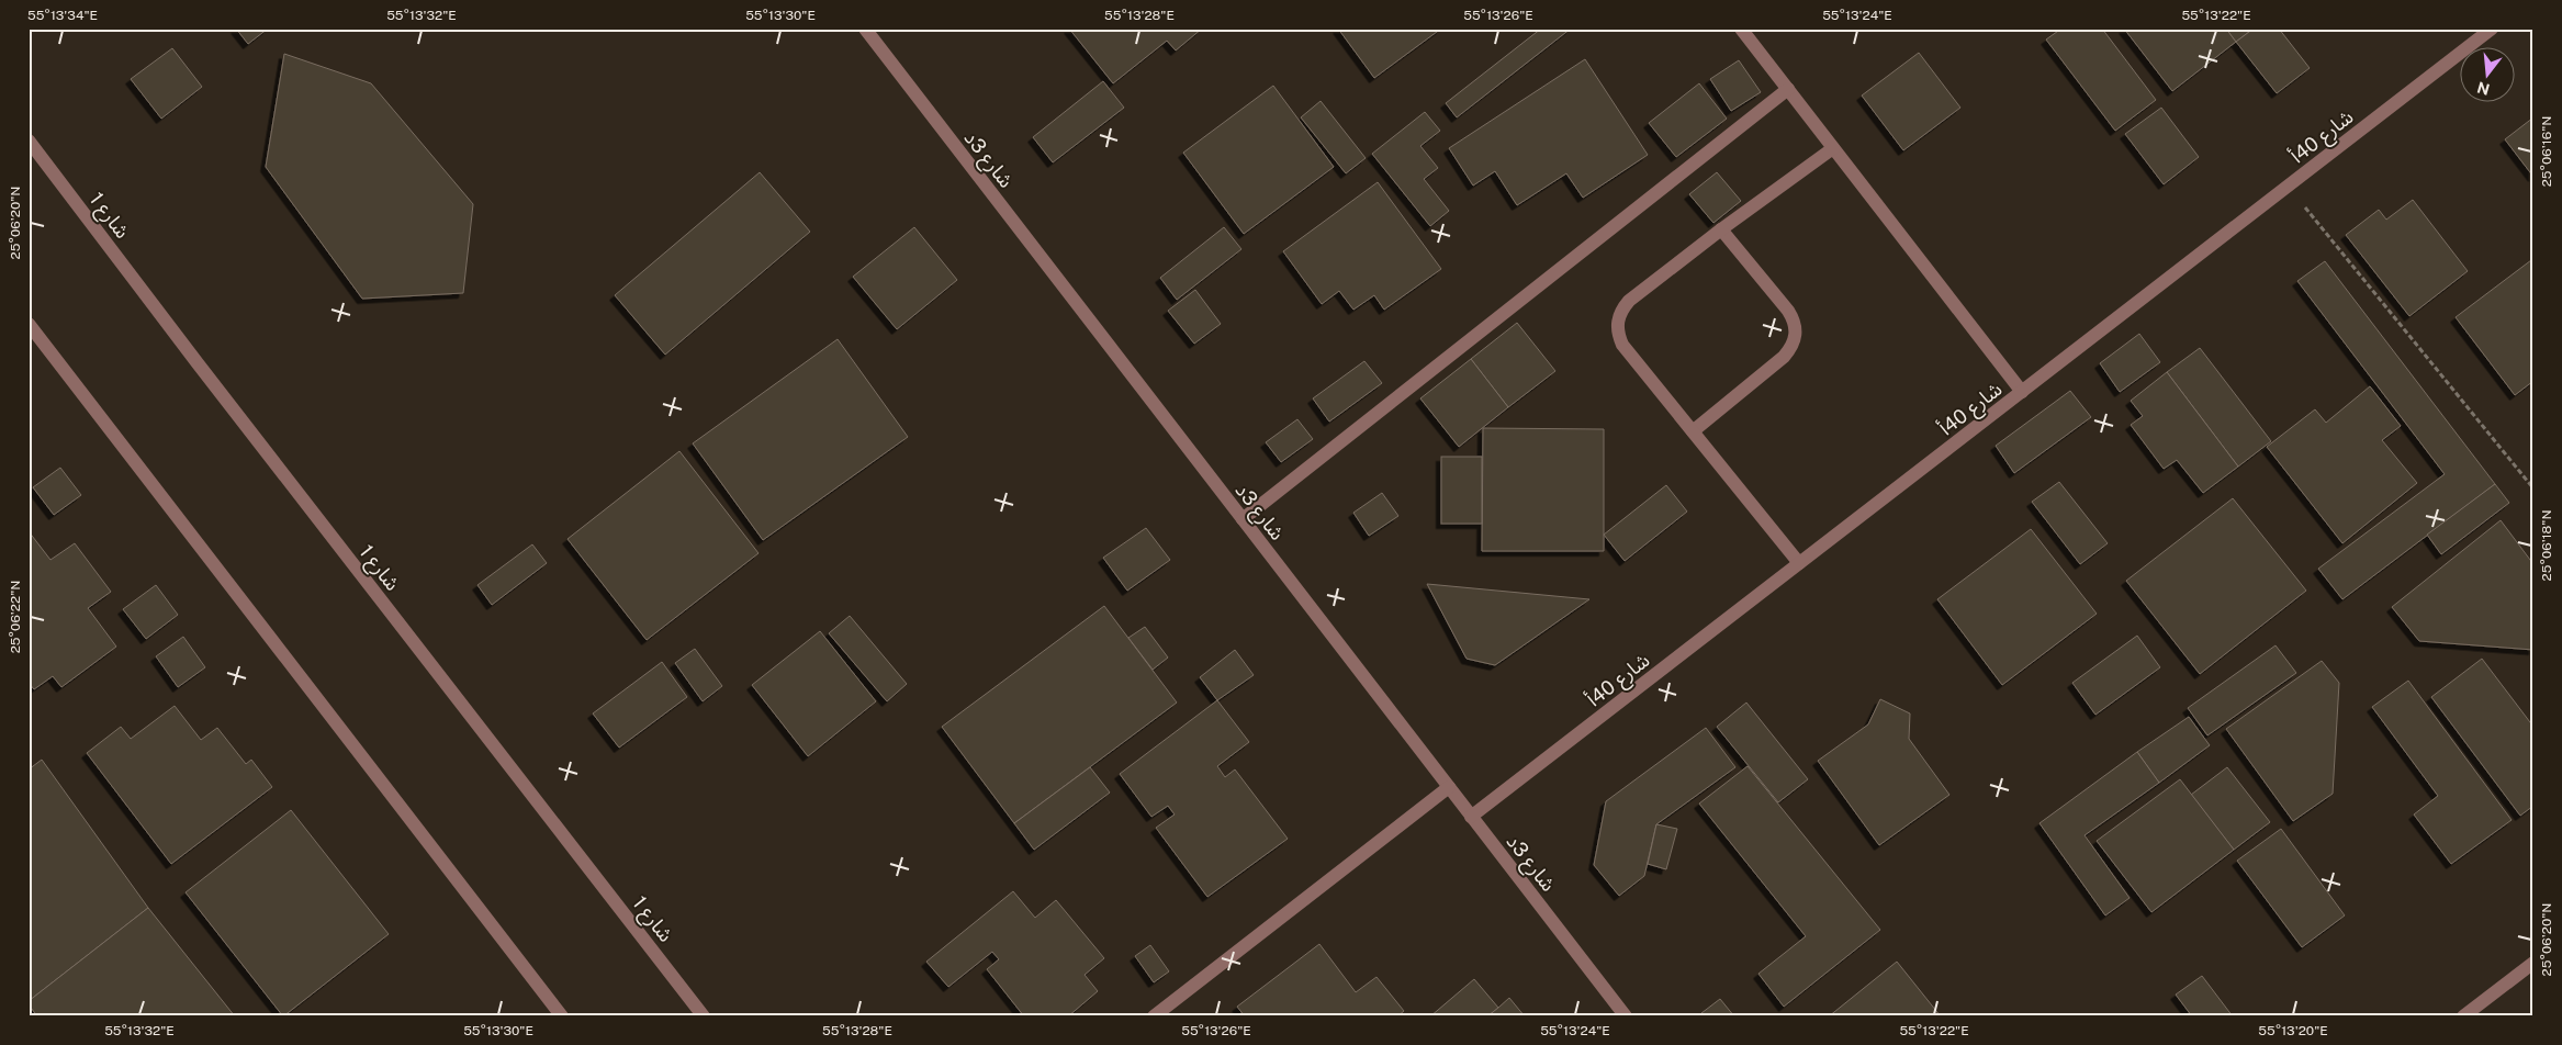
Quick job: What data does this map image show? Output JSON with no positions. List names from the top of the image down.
{
  "streets": {
    "street": ["شارع 40أ", "شارع 3د", "شارع 1"]
  },
  "crossings": [
    ["شارع 40أ", "شارع 3د"]
  ],
  "north": "bottom",
  "coordinates": [
    "55°13'34\"E",
    "55°13'32\"E",
    "55°13'30\"E",
    "55°13'28\"E",
    "55°13'26\"E",
    "55°13'24\"E",
    "55°13'22\"E",
    "25°06'16\"N",
    "25°06'20\"N",
    "25°06'18\"N",
    "25°06'22\"N",
    "55°13'20\"E"
  ]
}
